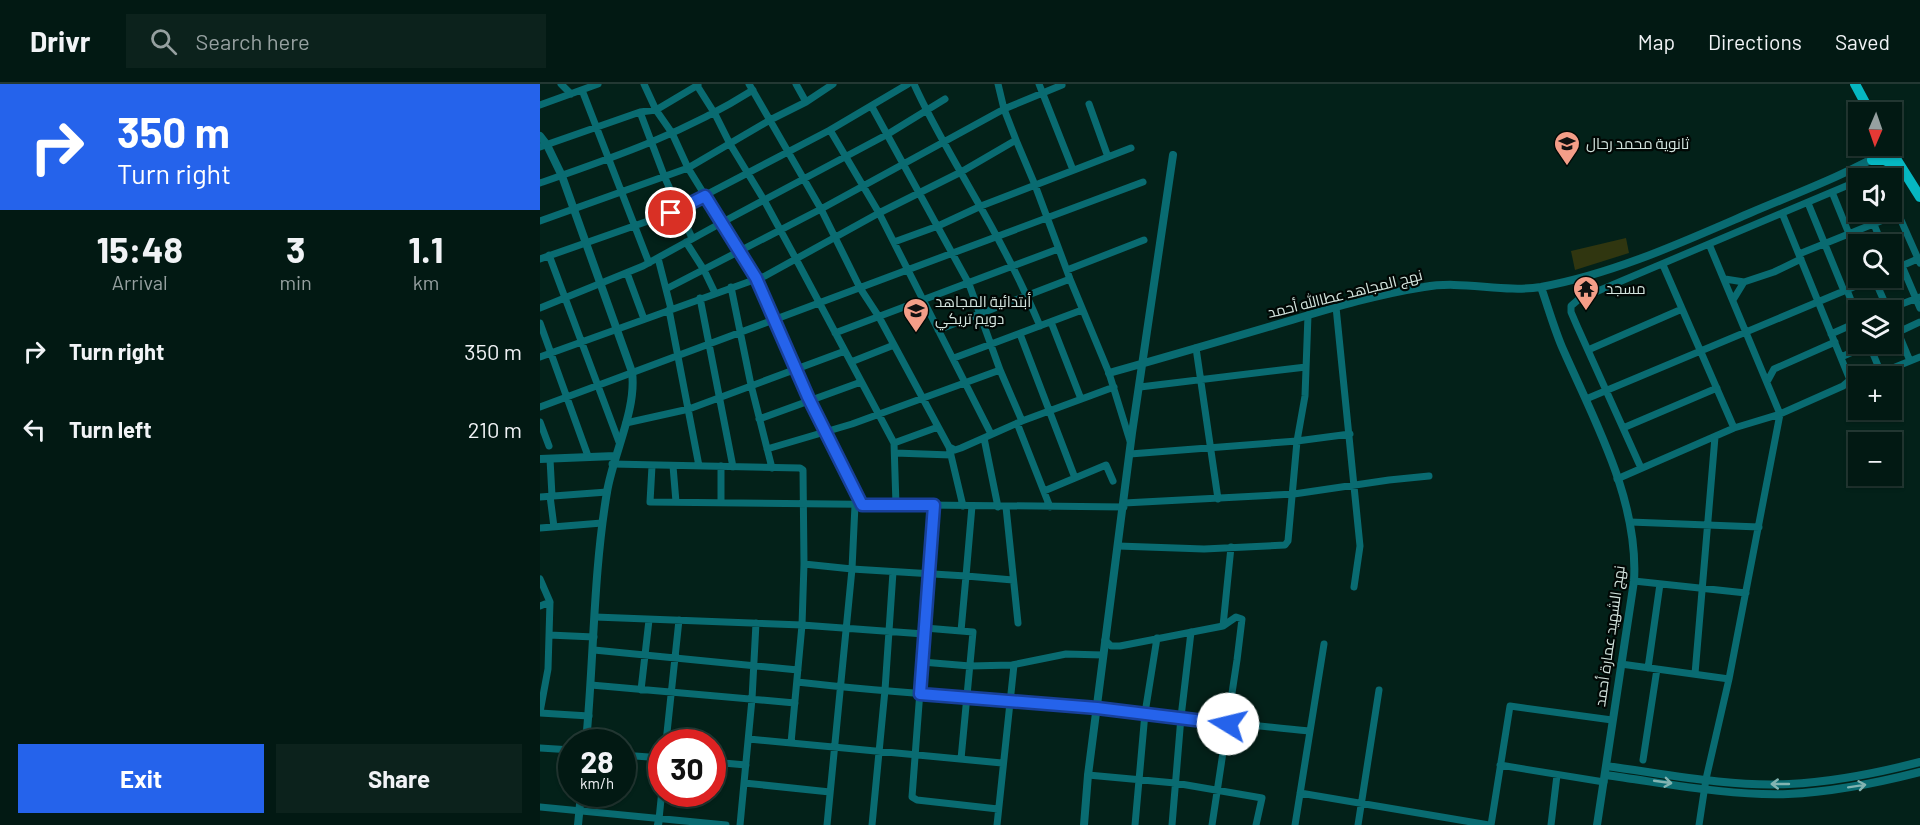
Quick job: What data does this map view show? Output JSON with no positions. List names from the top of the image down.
{
  "streets": {
    "street": ["نهج المجاهد عطاالله أحمد", "نهج الشهيد عمارة أحمد"]
  },
  "crossings": [
    ["نهج المجاهد عطاالله أحمد", "نهج الشهيد عمارة أحمد"]
  ],
  "places": {
    "school or university": ["ثانوية محمد رحال", "أبتدائية المجاهد دويم تريكي"],
    "temple": ["مسجد"]
  },
  "north": "bottom",
  "page": {
    "header": "Drivr",
    "search": "Search here",
    "nav": ["Map", "Directions", "Saved"],
    "turn": ["350 m", "Turn right"],
    "map_buttons": ["+", "−"],
    "eta": [
      "15:48",
      "Arrival",
      "3",
      "min",
      "1.1",
      "km"
    ],
    "list": [
      {
        "name": "Turn right",
        "value": "350 m"
      },
      {
        "name": "Turn left",
        "value": "210 m"
      }
    ],
    "speed": "28 km/h",
    "limit": "30",
    "buttons": ["Exit", "Share"]
  }
}
